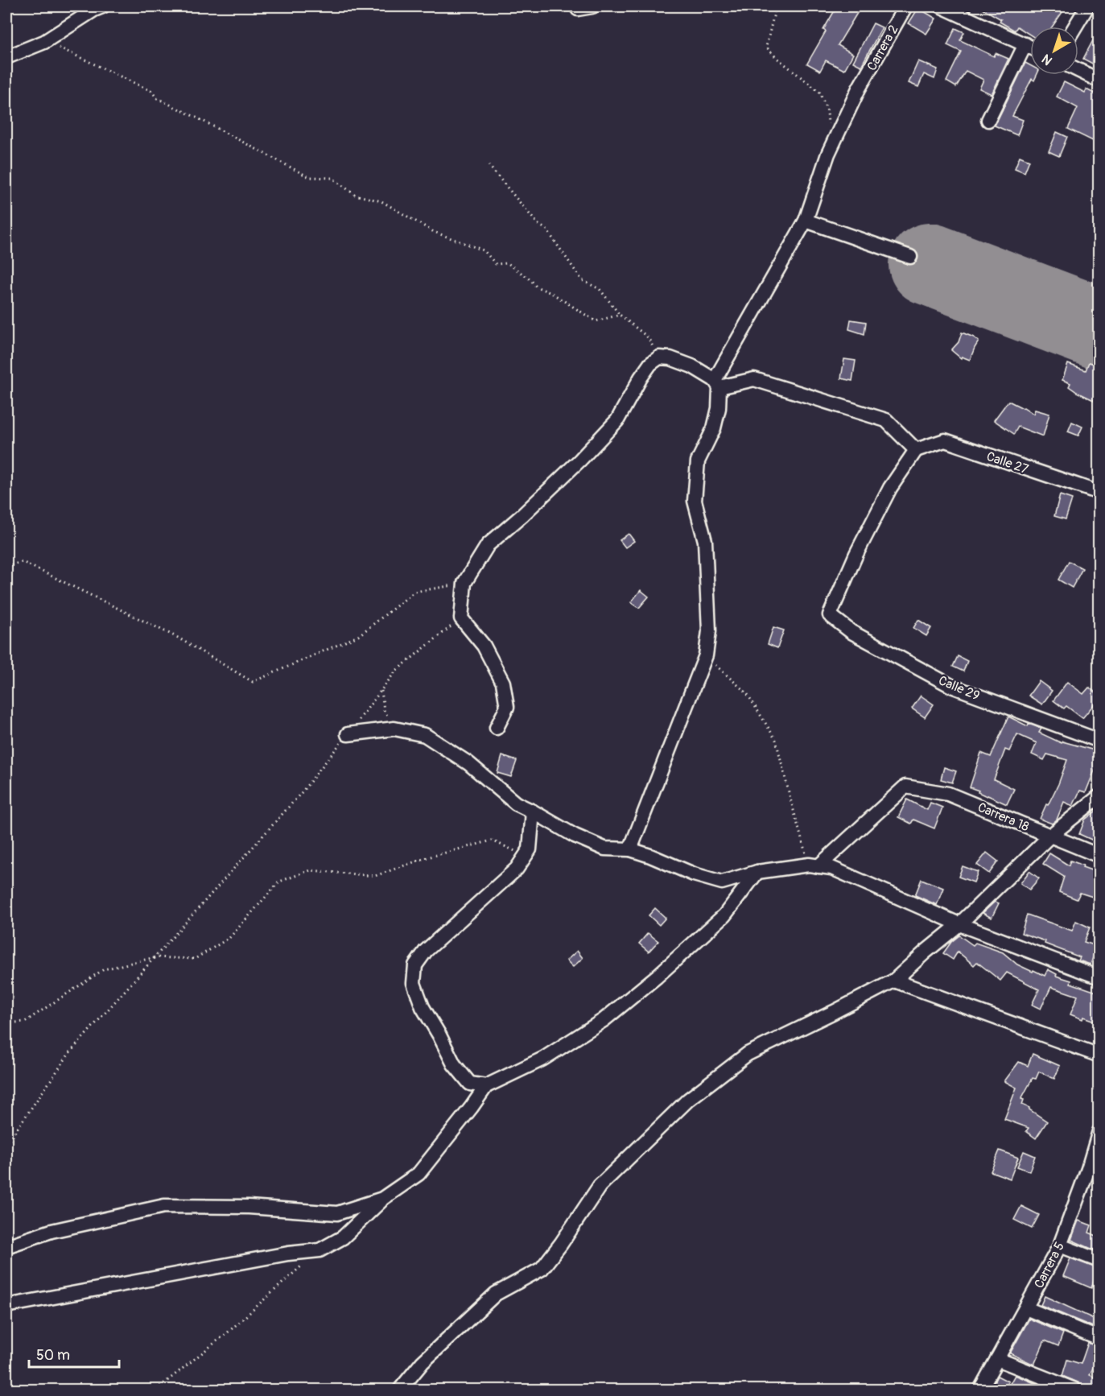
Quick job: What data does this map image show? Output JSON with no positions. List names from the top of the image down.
{
  "streets": {
    "street": [
      "Carrera 2",
      "Calle 27",
      "Calle 29",
      "Carrera 18",
      "Carrera 5"
    ]
  },
  "crossings": [
    ["Calle 27", "Calle 29"]
  ],
  "scale_bar": "50 m",
  "north": "bottom left"
}
